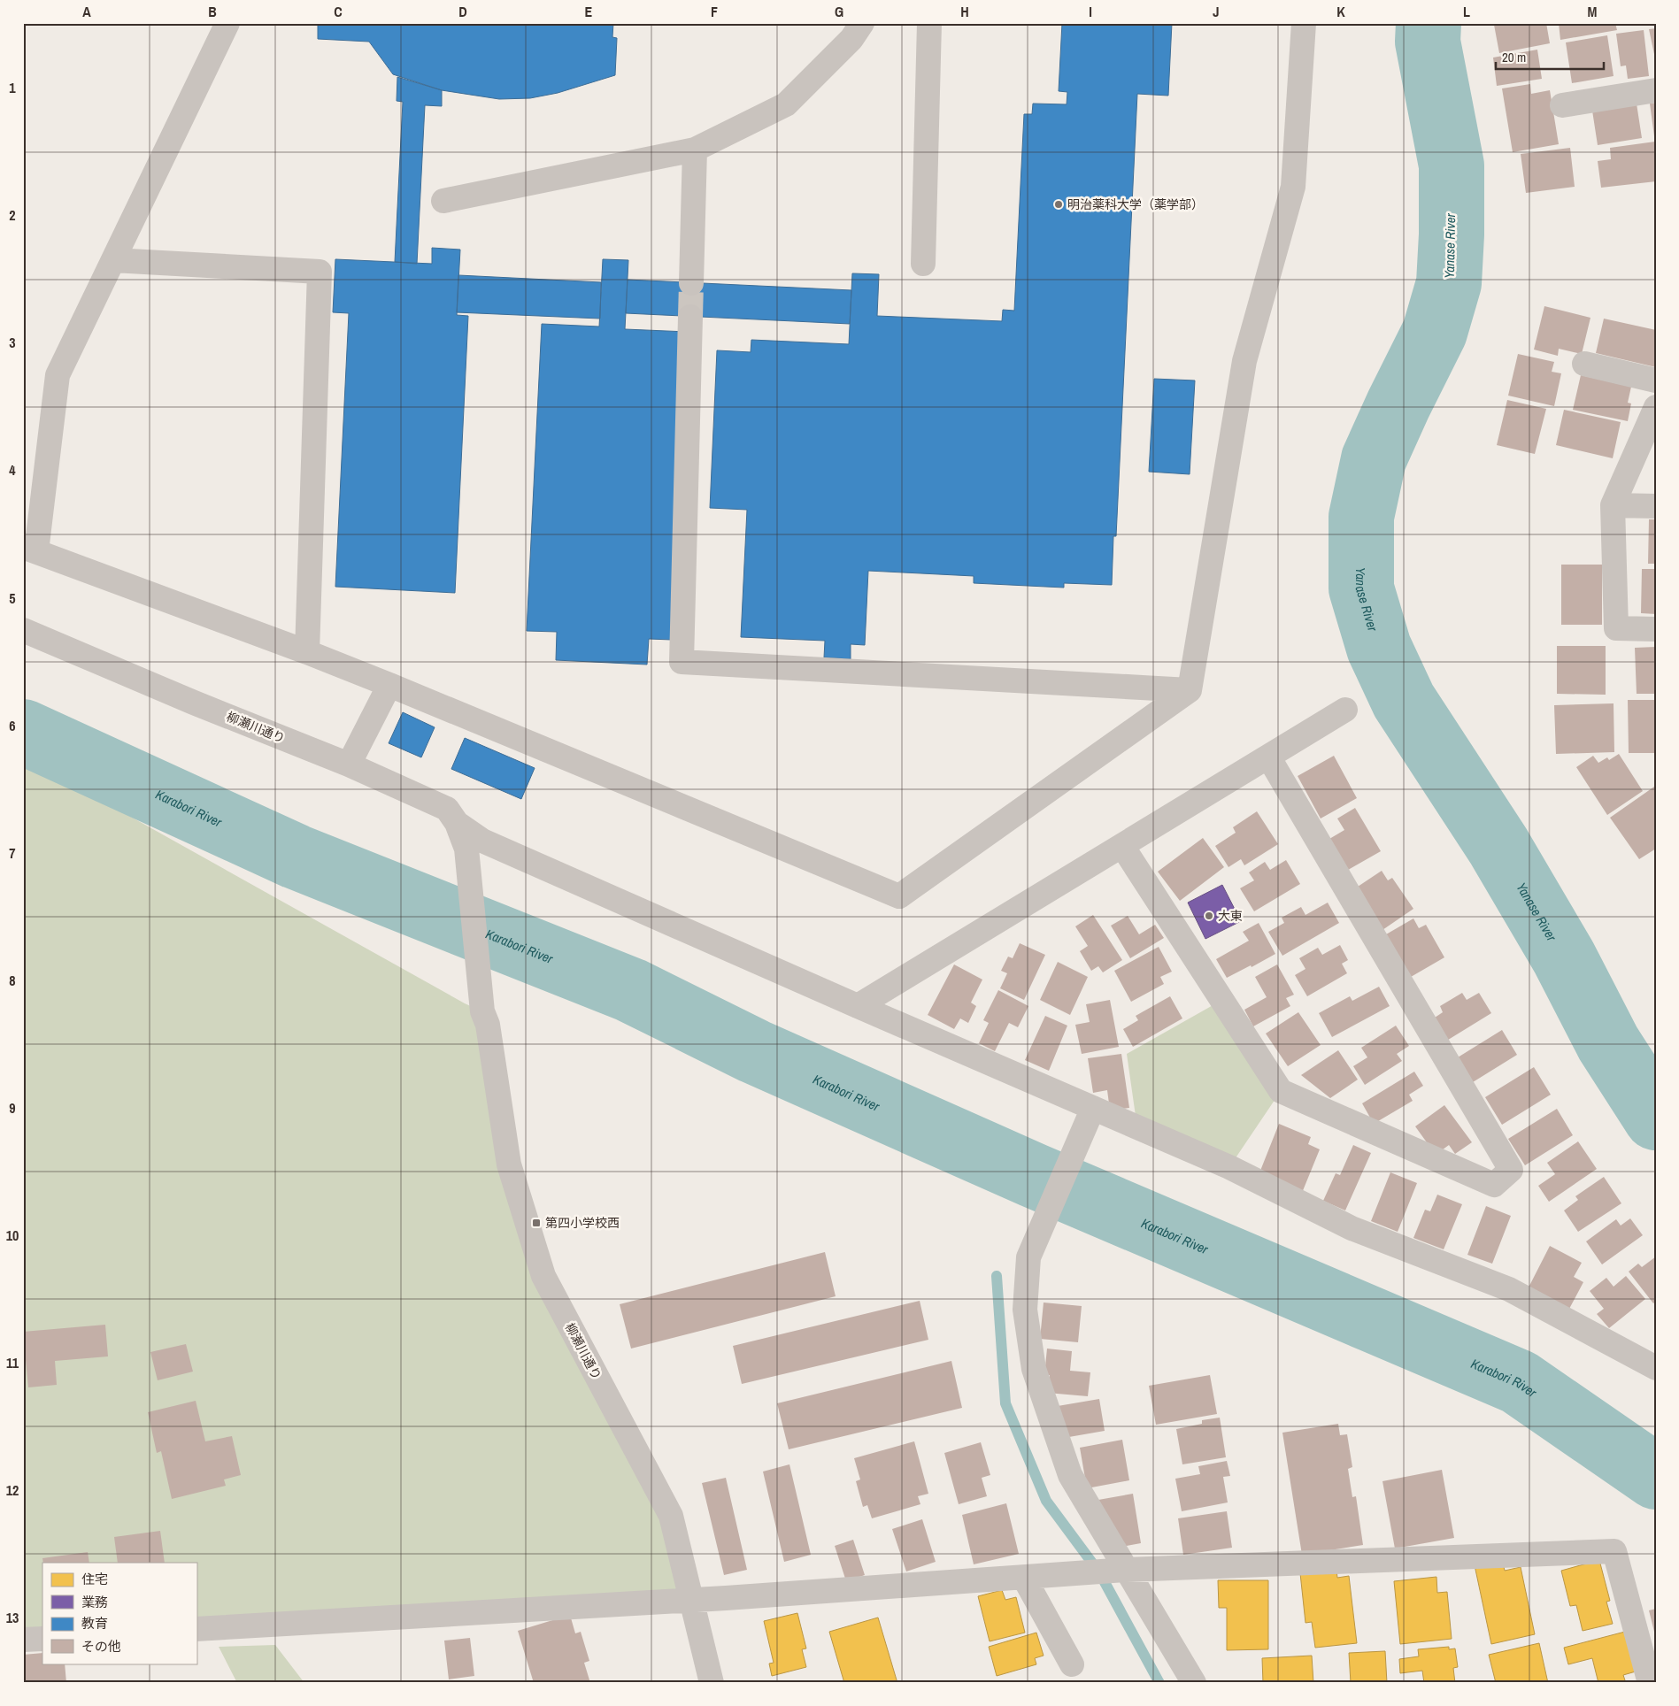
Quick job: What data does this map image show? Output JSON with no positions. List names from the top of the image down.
{
  "streets": {
    "street": ["柳瀬川通り"]
  },
  "water": ["Yanase River", "Karabori River"],
  "places": {
    "other": ["明治薬科大学（薬学部）", "大東"],
    "transit": ["第四小学校西"]
  },
  "legend": [
    "住宅",
    "業務",
    "教育",
    "その他"
  ],
  "scale_bar": "20 m",
  "grid": {
    "columns": [
      "A",
      "B",
      "C",
      "D",
      "E",
      "F",
      "G",
      "H",
      "I",
      "J",
      "K",
      "L",
      "M"
    ],
    "rows": [
      "1",
      "2",
      "3",
      "4",
      "5",
      "6",
      "7",
      "8",
      "9",
      "10",
      "11",
      "12",
      "13"
    ]
  }
}
